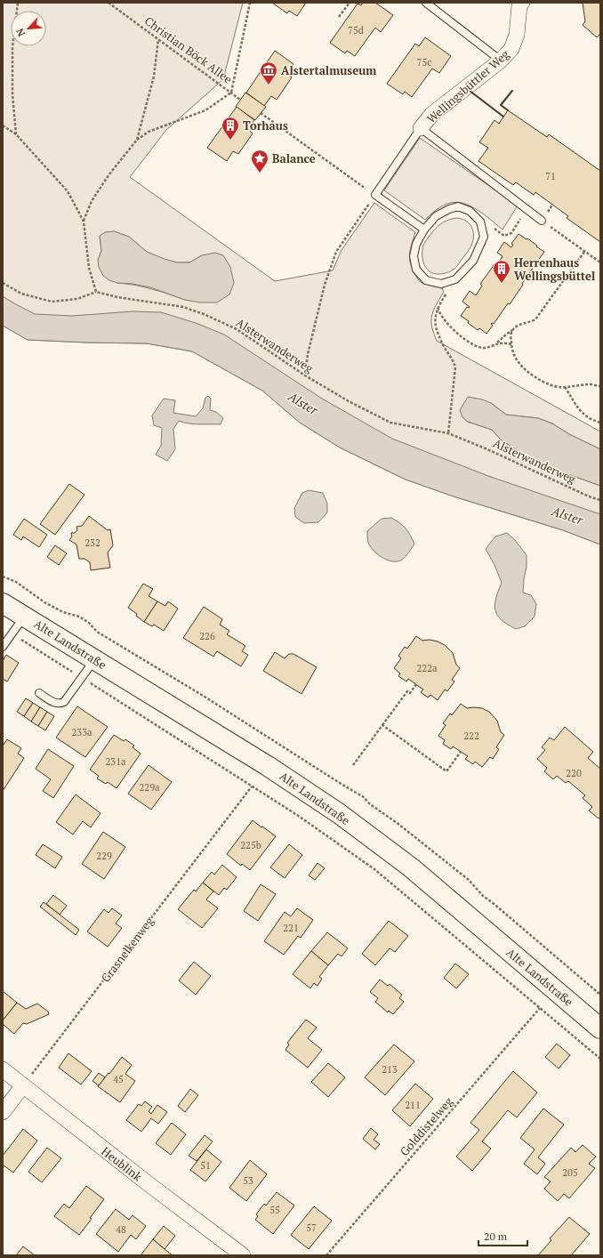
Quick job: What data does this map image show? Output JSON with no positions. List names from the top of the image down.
{
  "streets": {
    "main road": ["Alte Landstraße"],
    "street": ["Wellingsbüttler Weg", "Heublink"],
    "path": [
      "Christian Böck Allee",
      "Alsterwanderweg",
      "Grasnelkenweg",
      "Golddistelweg"
    ]
  },
  "crossings": [
    ["Grasnelkenweg", "Heublink"]
  ],
  "water": ["Alster"],
  "places": {
    "museum": ["Alstertalmuseum"],
    "building": ["Torhaus", "Herrenhaus Wellingsbüttel"],
    "place": ["Balance"]
  },
  "house_numbers": [
    "75d",
    "75c",
    "71",
    "232",
    "226",
    "222a",
    "233a",
    "222",
    "231a",
    "220",
    "229a",
    "225b",
    "229",
    "221",
    "213",
    "45",
    "211",
    "51",
    "205",
    "53",
    "55",
    "57",
    "48"
  ],
  "scale_bar": "20 m",
  "north": "bottom left"
}
